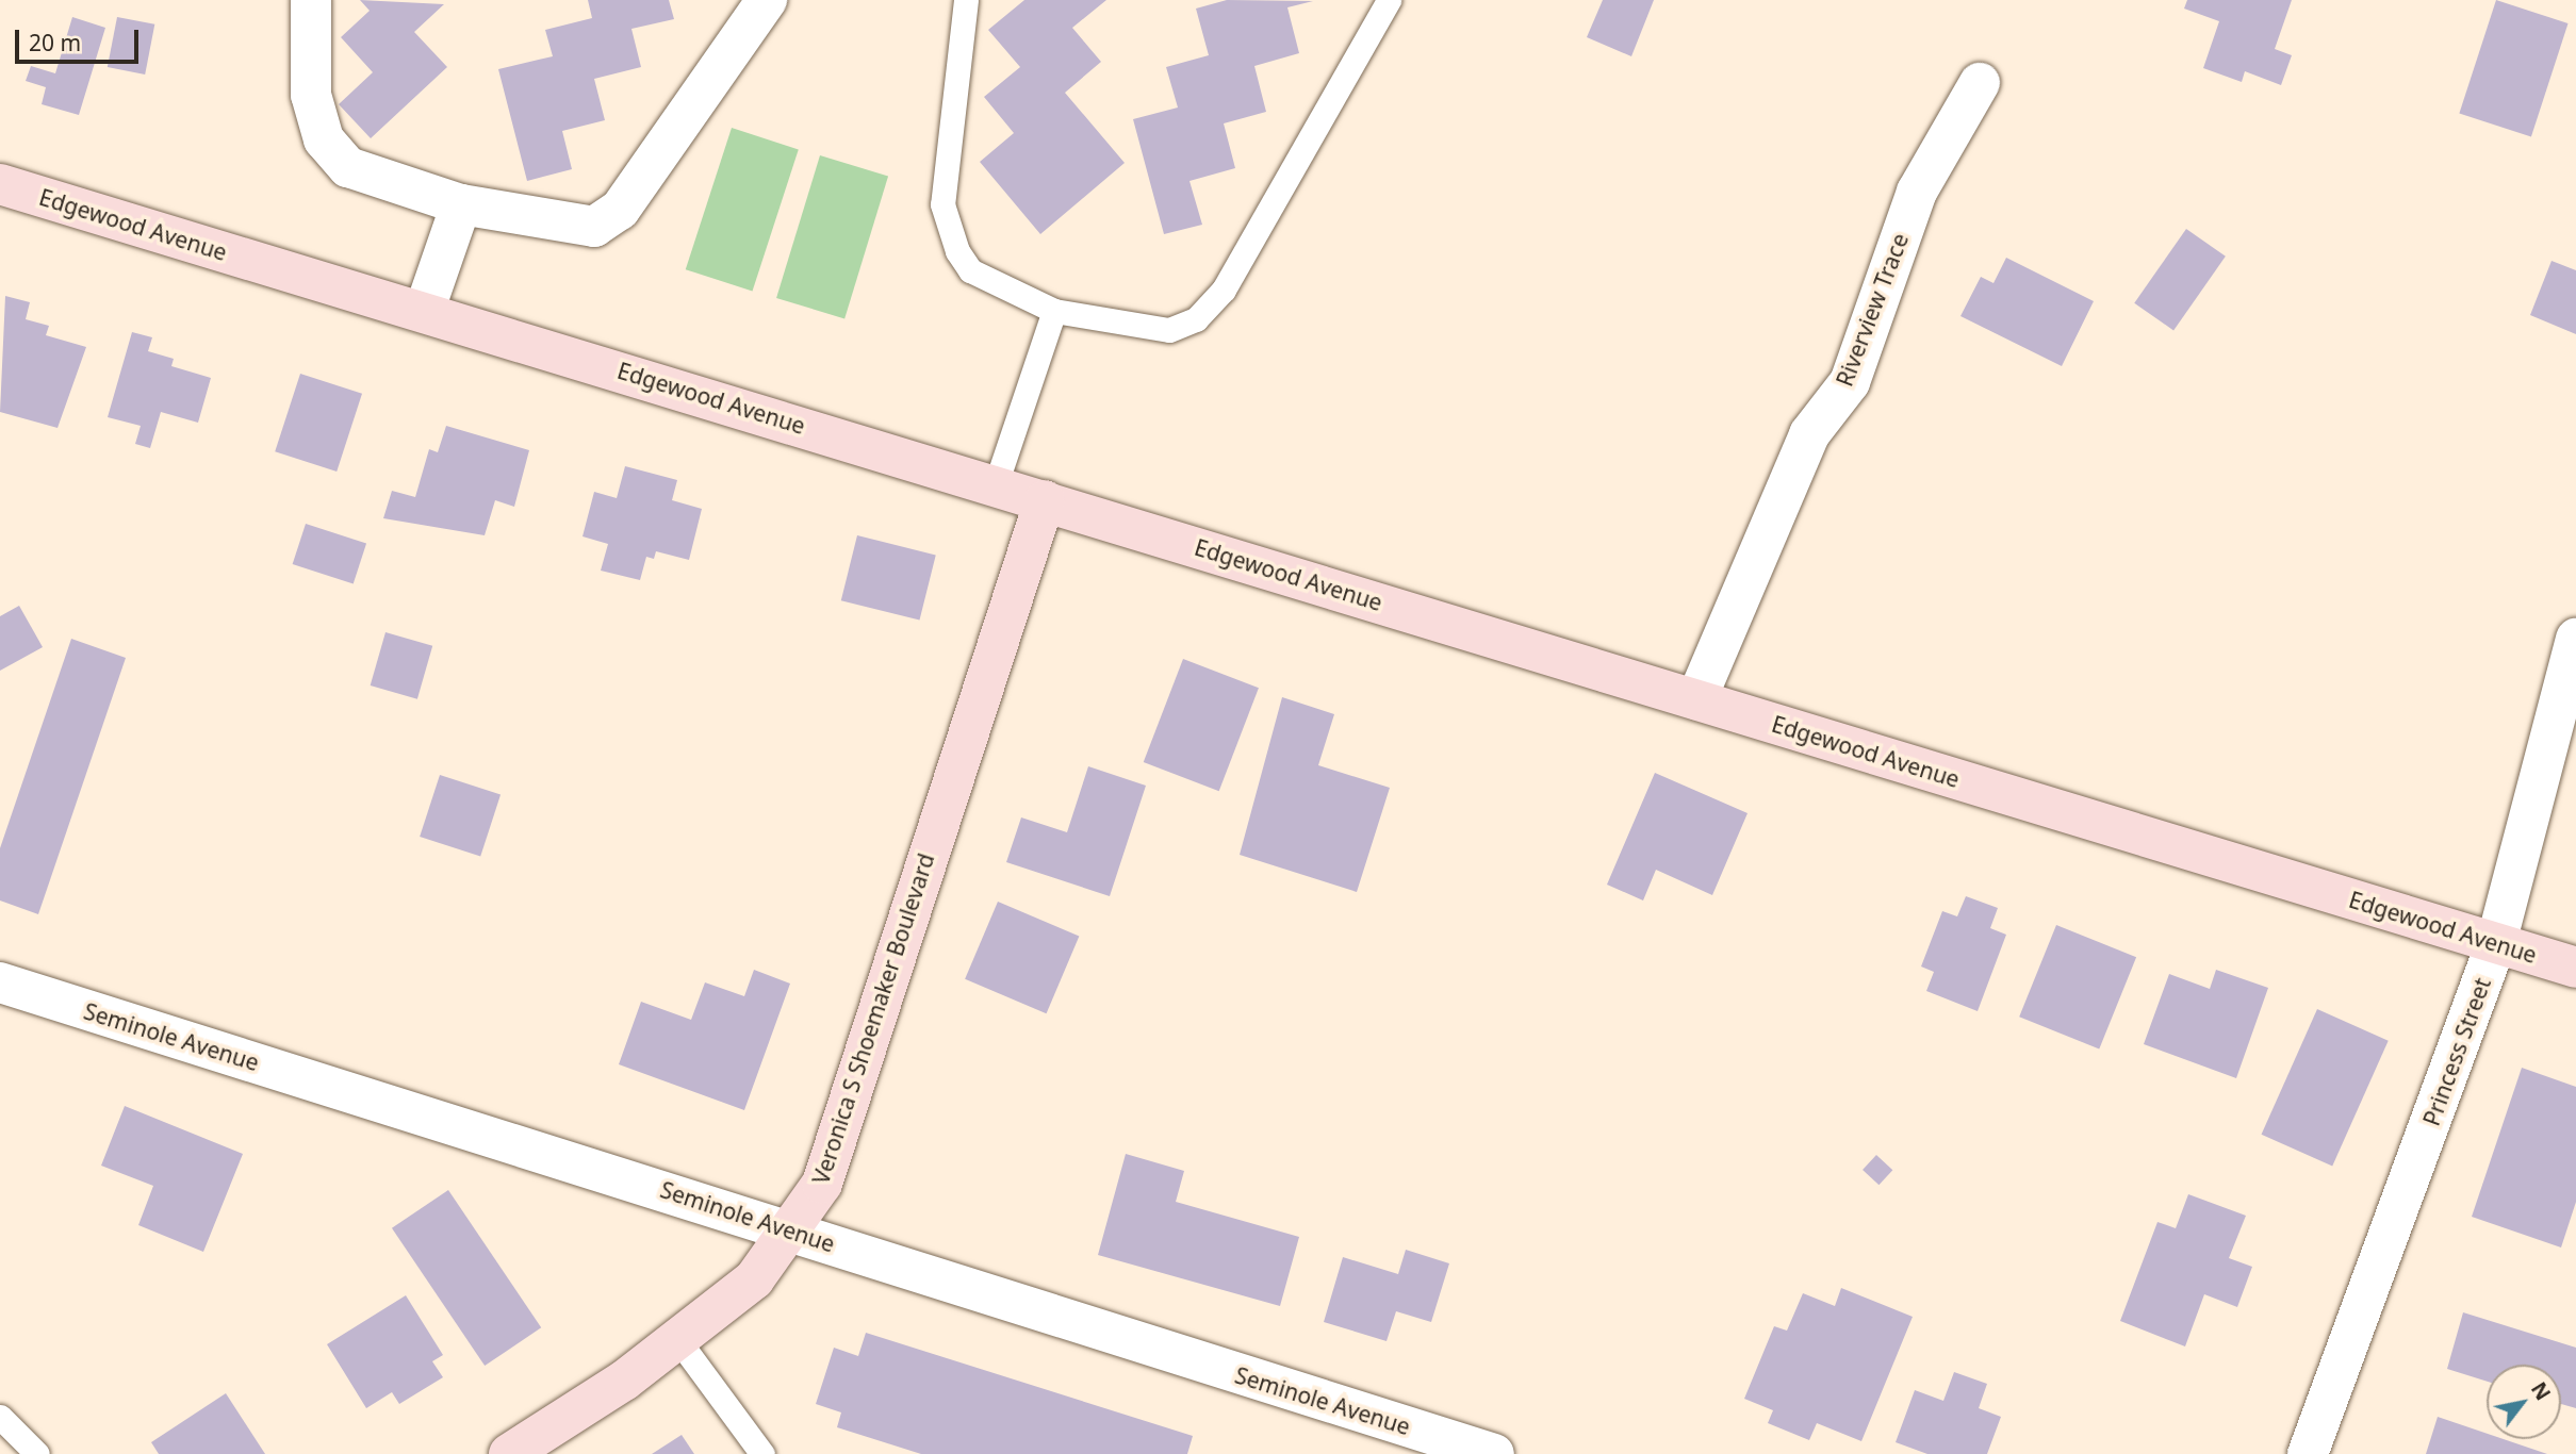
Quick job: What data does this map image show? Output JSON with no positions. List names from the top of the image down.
{
  "streets": {
    "street": [
      "Edgewood Avenue",
      "Riverview Trace",
      "Veronica S Shoemaker Boulevard",
      "Seminole Avenue",
      "Princess Street"
    ]
  },
  "crossings": [
    ["Edgewood Avenue", "Riverview Trace"],
    ["Edgewood Avenue", "Veronica S Shoemaker Boulevard"],
    ["Edgewood Avenue", "Princess Street"],
    ["Veronica S Shoemaker Boulevard", "Seminole Avenue"]
  ],
  "scale_bar": "20 m",
  "north": "top right"
}
